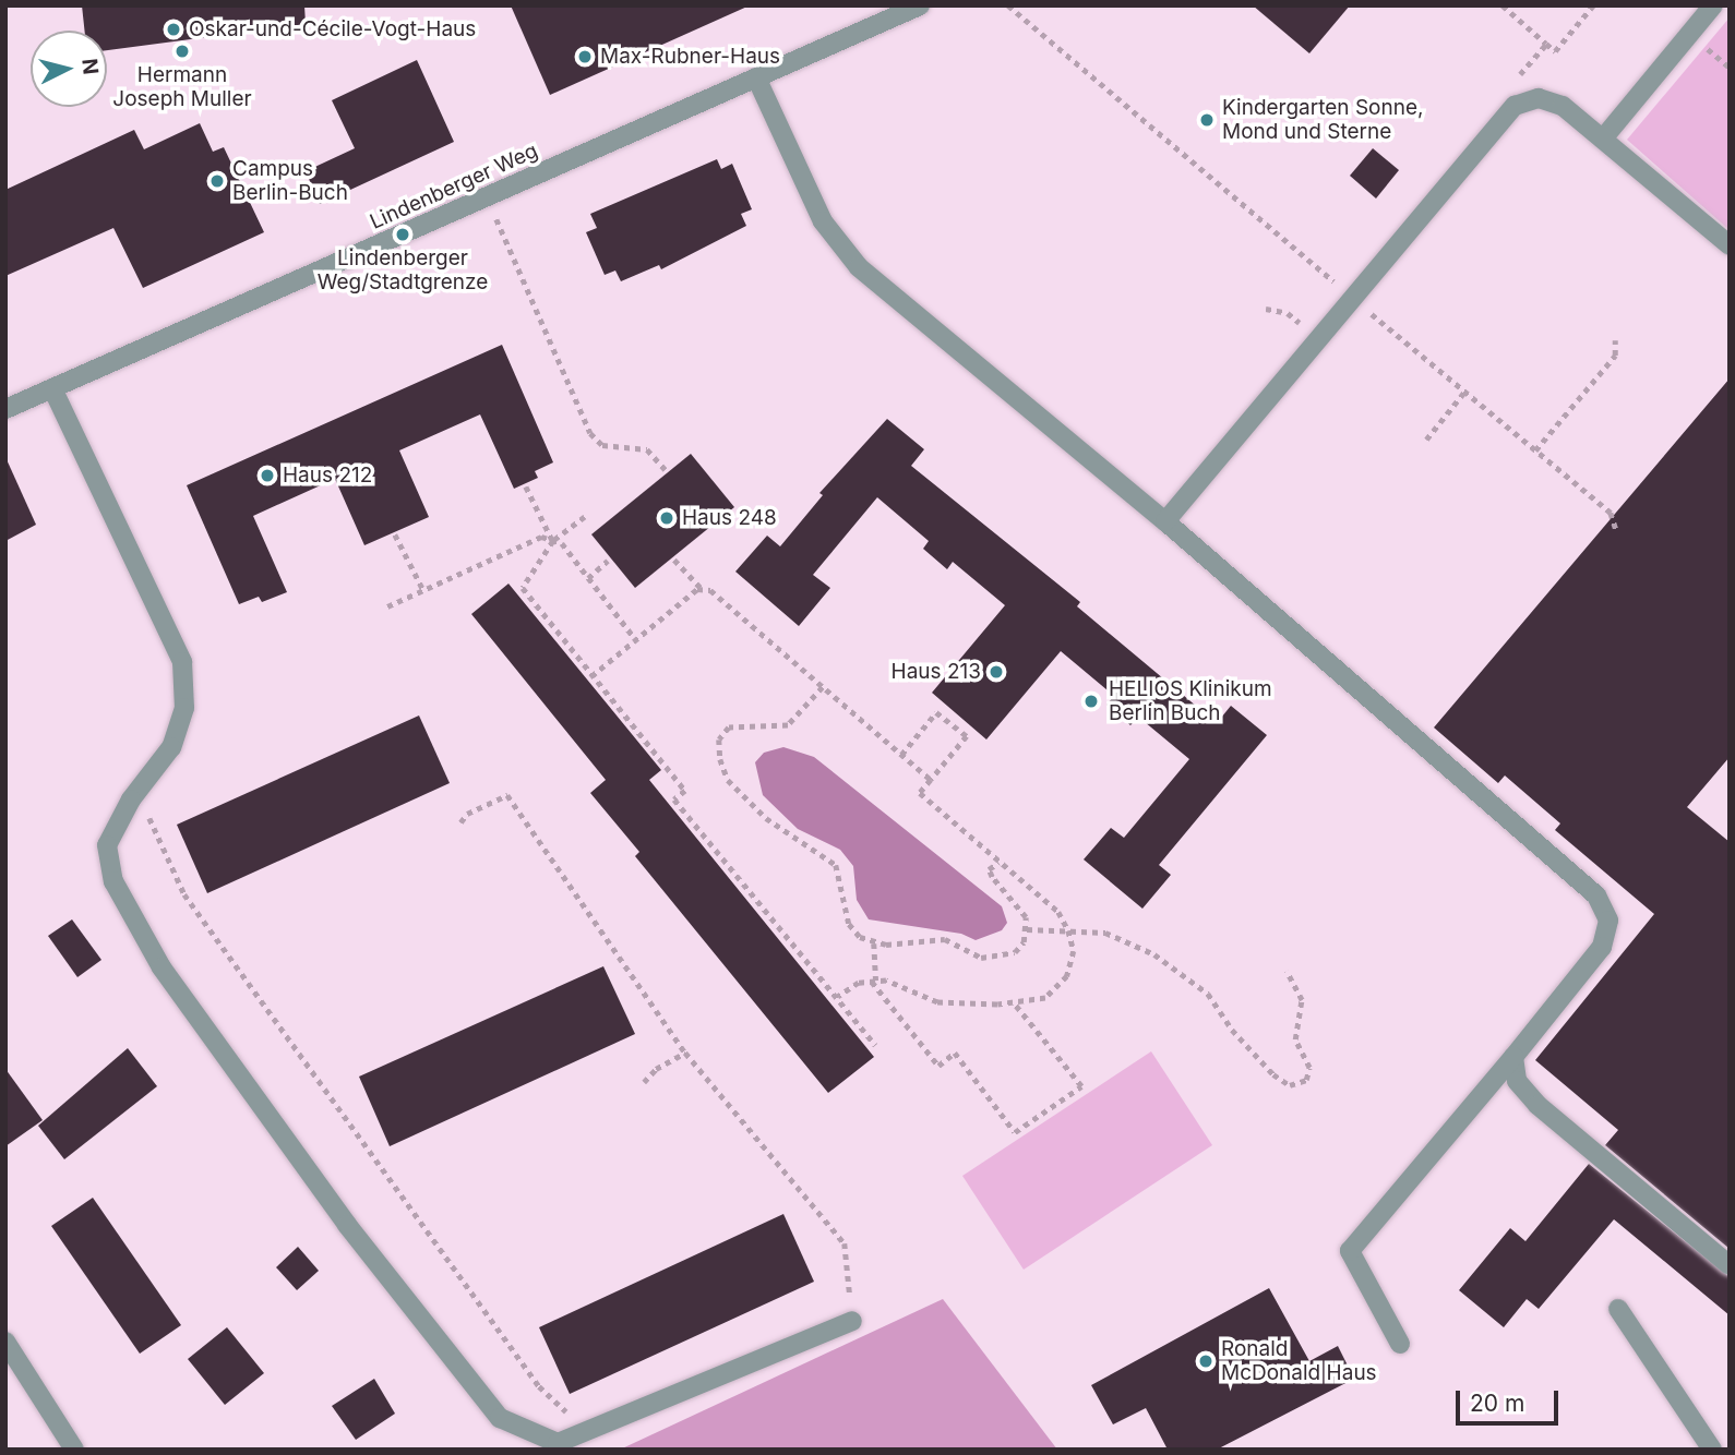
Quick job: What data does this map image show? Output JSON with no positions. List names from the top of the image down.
{
  "streets": {
    "street": ["Lindenberger Weg"]
  },
  "places": [
    "Oskar-und-Cécile-Vogt-Haus",
    "Hermann Joseph Muller",
    "Max-Rubner-Haus",
    "Kindergarten Sonne, Mond und Sterne",
    "Campus Berlin-Buch",
    "Lindenberger Weg/Stadtgrenze",
    "Haus 212",
    "Haus 248",
    "Haus 213",
    "HELIOS Klinikum Berlin Buch",
    "Ronald McDonald Haus"
  ],
  "scale_bar": "20 m",
  "north": "right"
}
